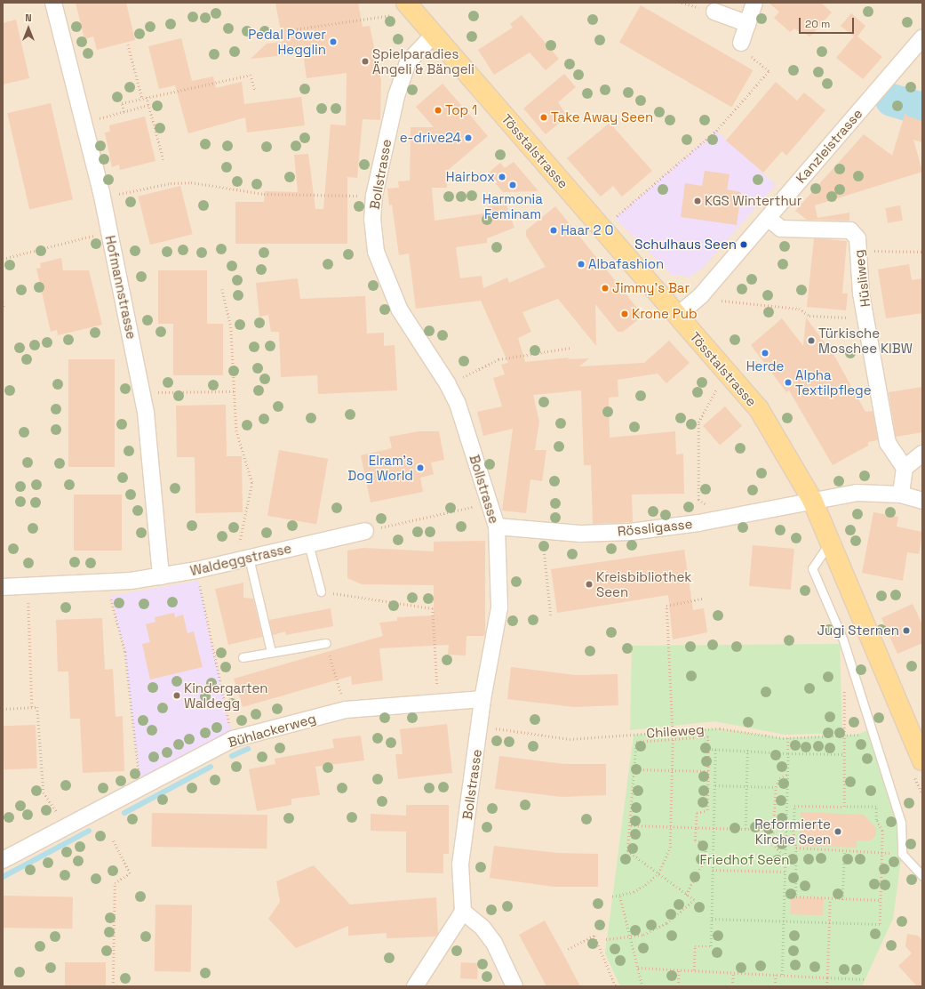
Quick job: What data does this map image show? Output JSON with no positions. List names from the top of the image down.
{
  "streets": {
    "main road": ["Tösstalstrasse"],
    "street": [
      "Kanzleistrasse",
      "Bollstrasse",
      "Hüsliweg",
      "Hofmannstrasse",
      "Rössligasse",
      "Waldeggstrasse",
      "Bühlackerweg"
    ],
    "path": ["Chileweg"]
  },
  "crossings": [
    ["Kanzleistrasse", "Tösstalstrasse"],
    ["Kanzleistrasse", "Hüsliweg"],
    ["Tösstalstrasse", "Bollstrasse"],
    ["Tösstalstrasse", "Rössligasse"],
    ["Bollstrasse", "Rössligasse"],
    ["Bollstrasse", "Bühlackerweg"],
    ["Bollstrasse", "Chileweg"],
    ["Hofmannstrasse", "Waldeggstrasse"]
  ],
  "parks": ["Friedhof Seen"],
  "places": [
    "Pedal Power Hegglin",
    "Spielparadies Ängeli & Bängeli",
    "Top 1",
    "Take Away Seen",
    "e-drive24",
    "Hairbox",
    "Harmonia Feminam",
    "KGS Winterthur",
    "Haar 2 O",
    "Schulhaus Seen",
    "Albafashion",
    "Jimmy’s Bar",
    "Krone Pub",
    "Türkische Moschee KIBW",
    "Herde",
    "Alpha Textilpflege",
    "Elram’s Dog World",
    "Kreisbibliothek Seen",
    "Jugi Sternen",
    "Kindergarten Waldegg",
    "Reformierte Kirche Seen"
  ],
  "scale_bar": "20 m",
  "north": "top"
}
